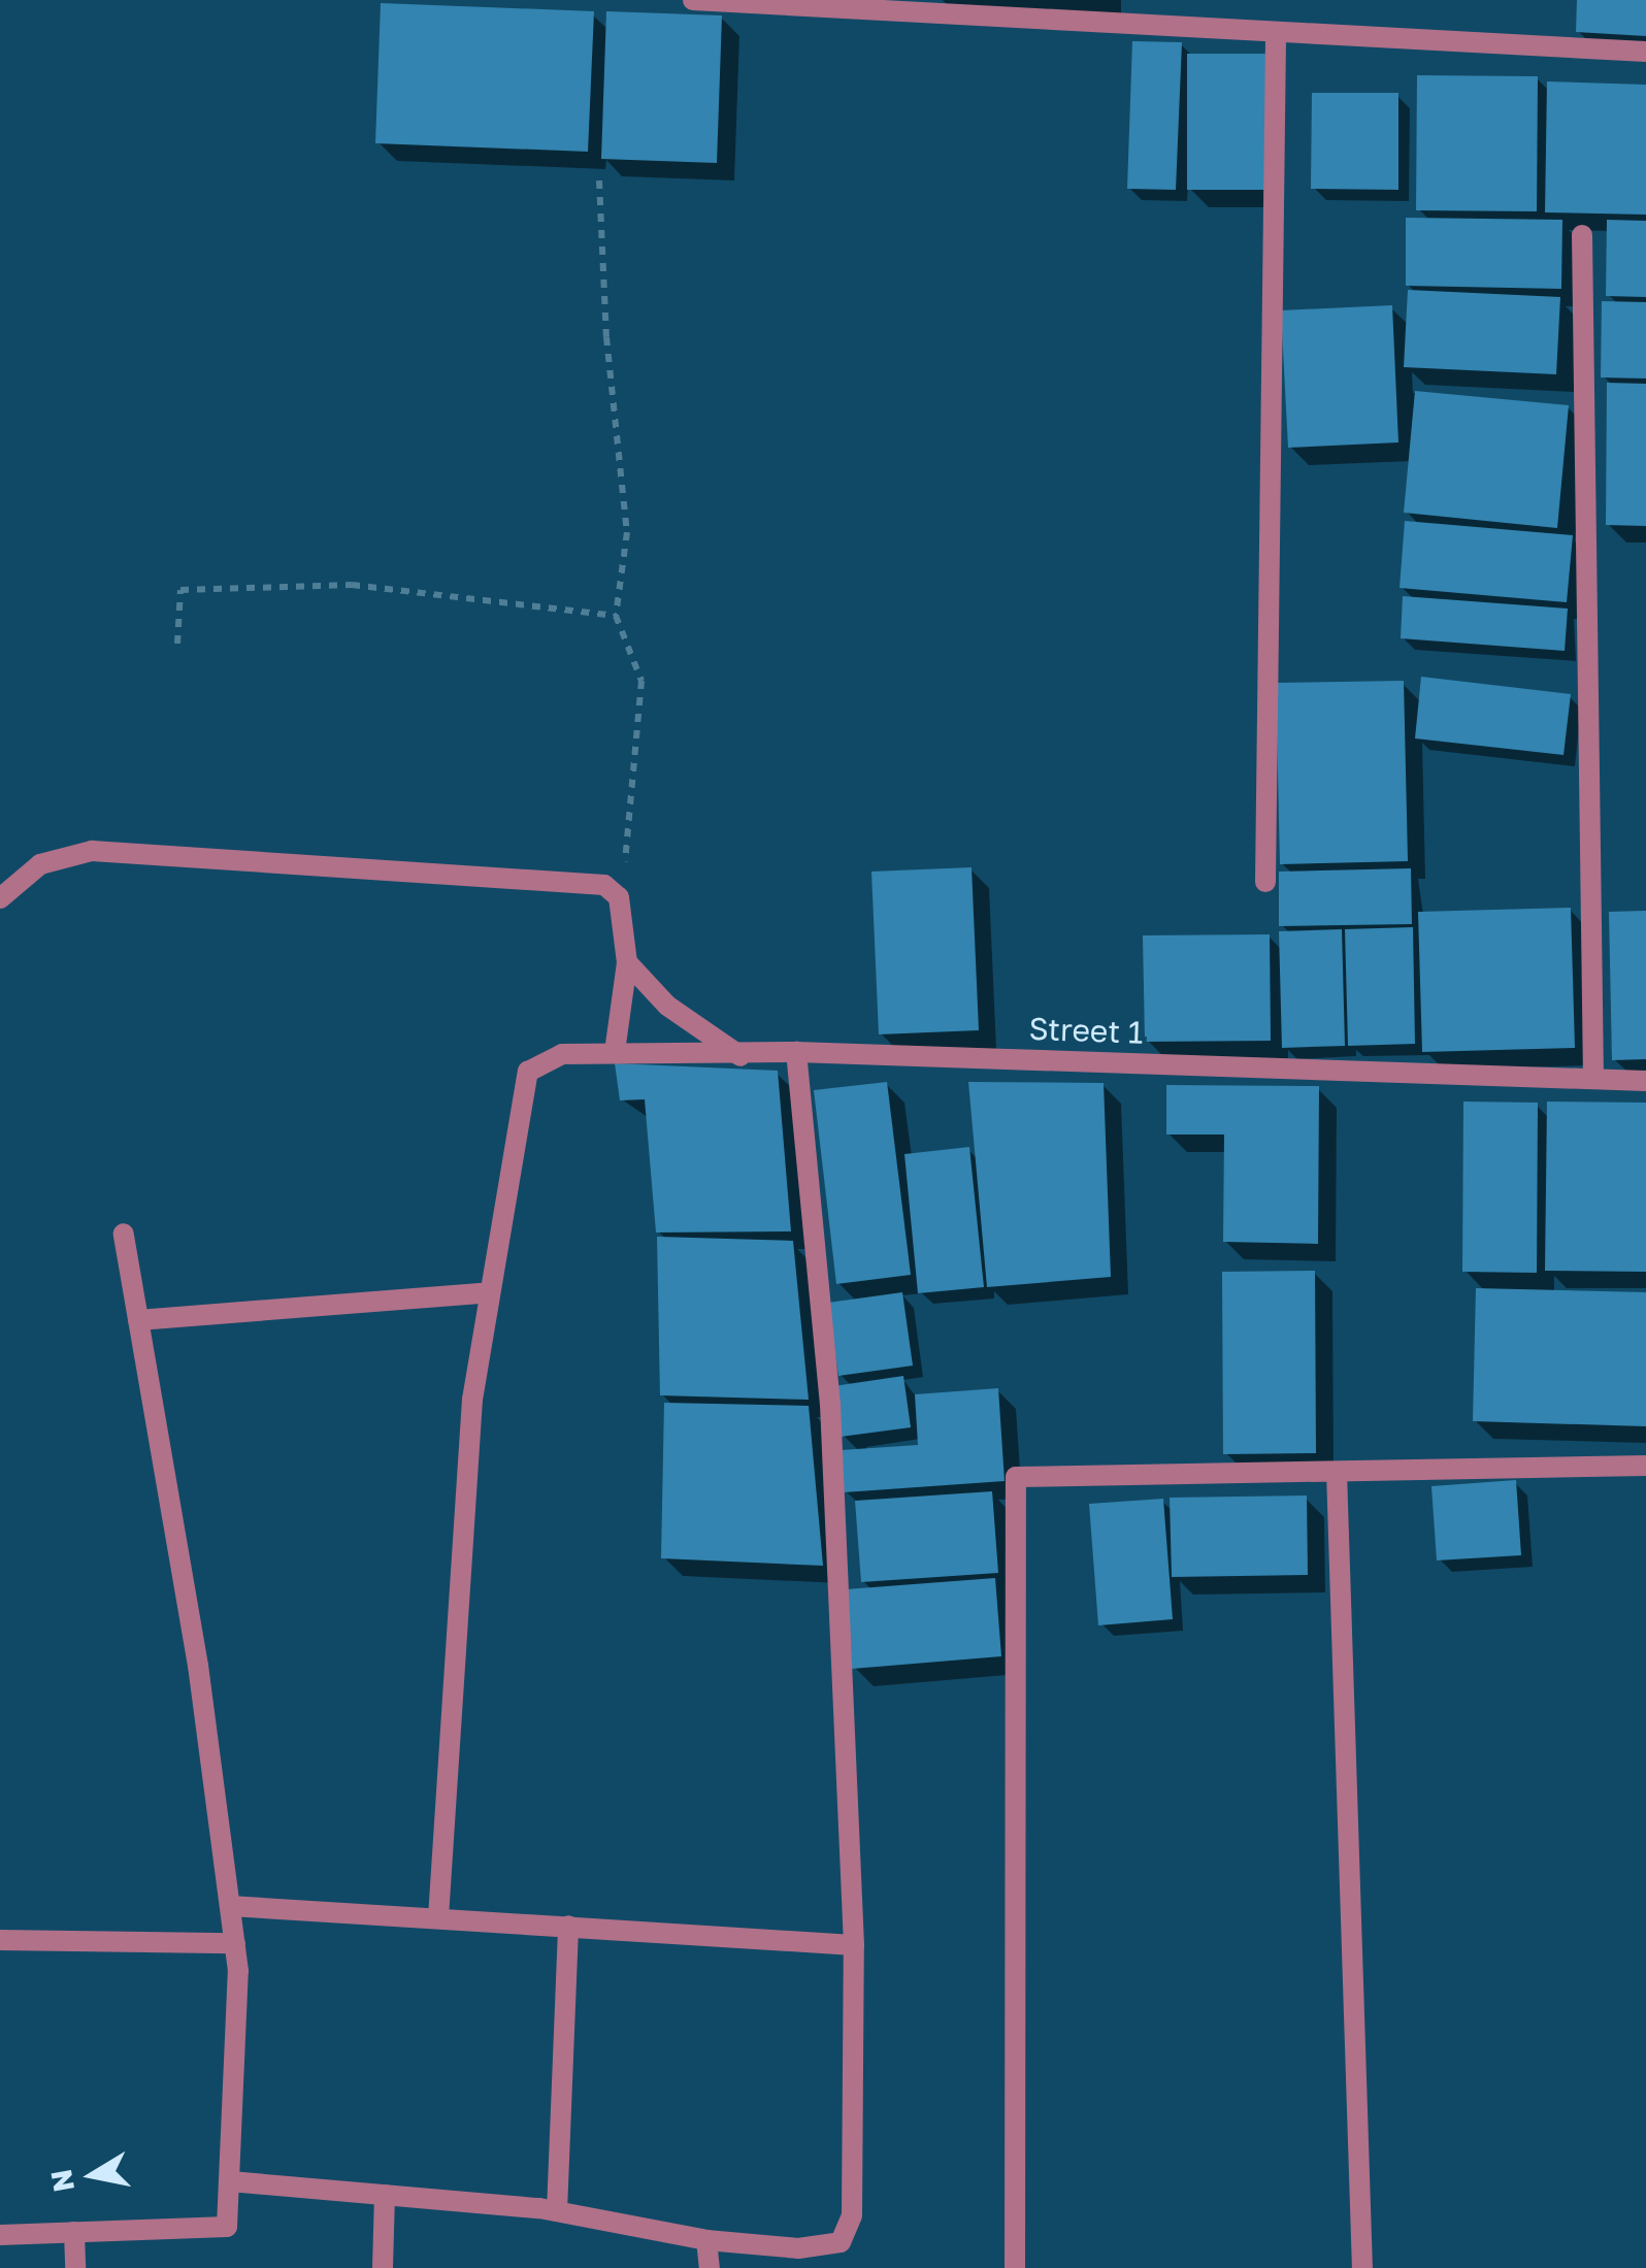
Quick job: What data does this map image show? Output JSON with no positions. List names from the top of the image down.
{
  "streets": {
    "street": ["Street 1"]
  },
  "north": "left"
}
